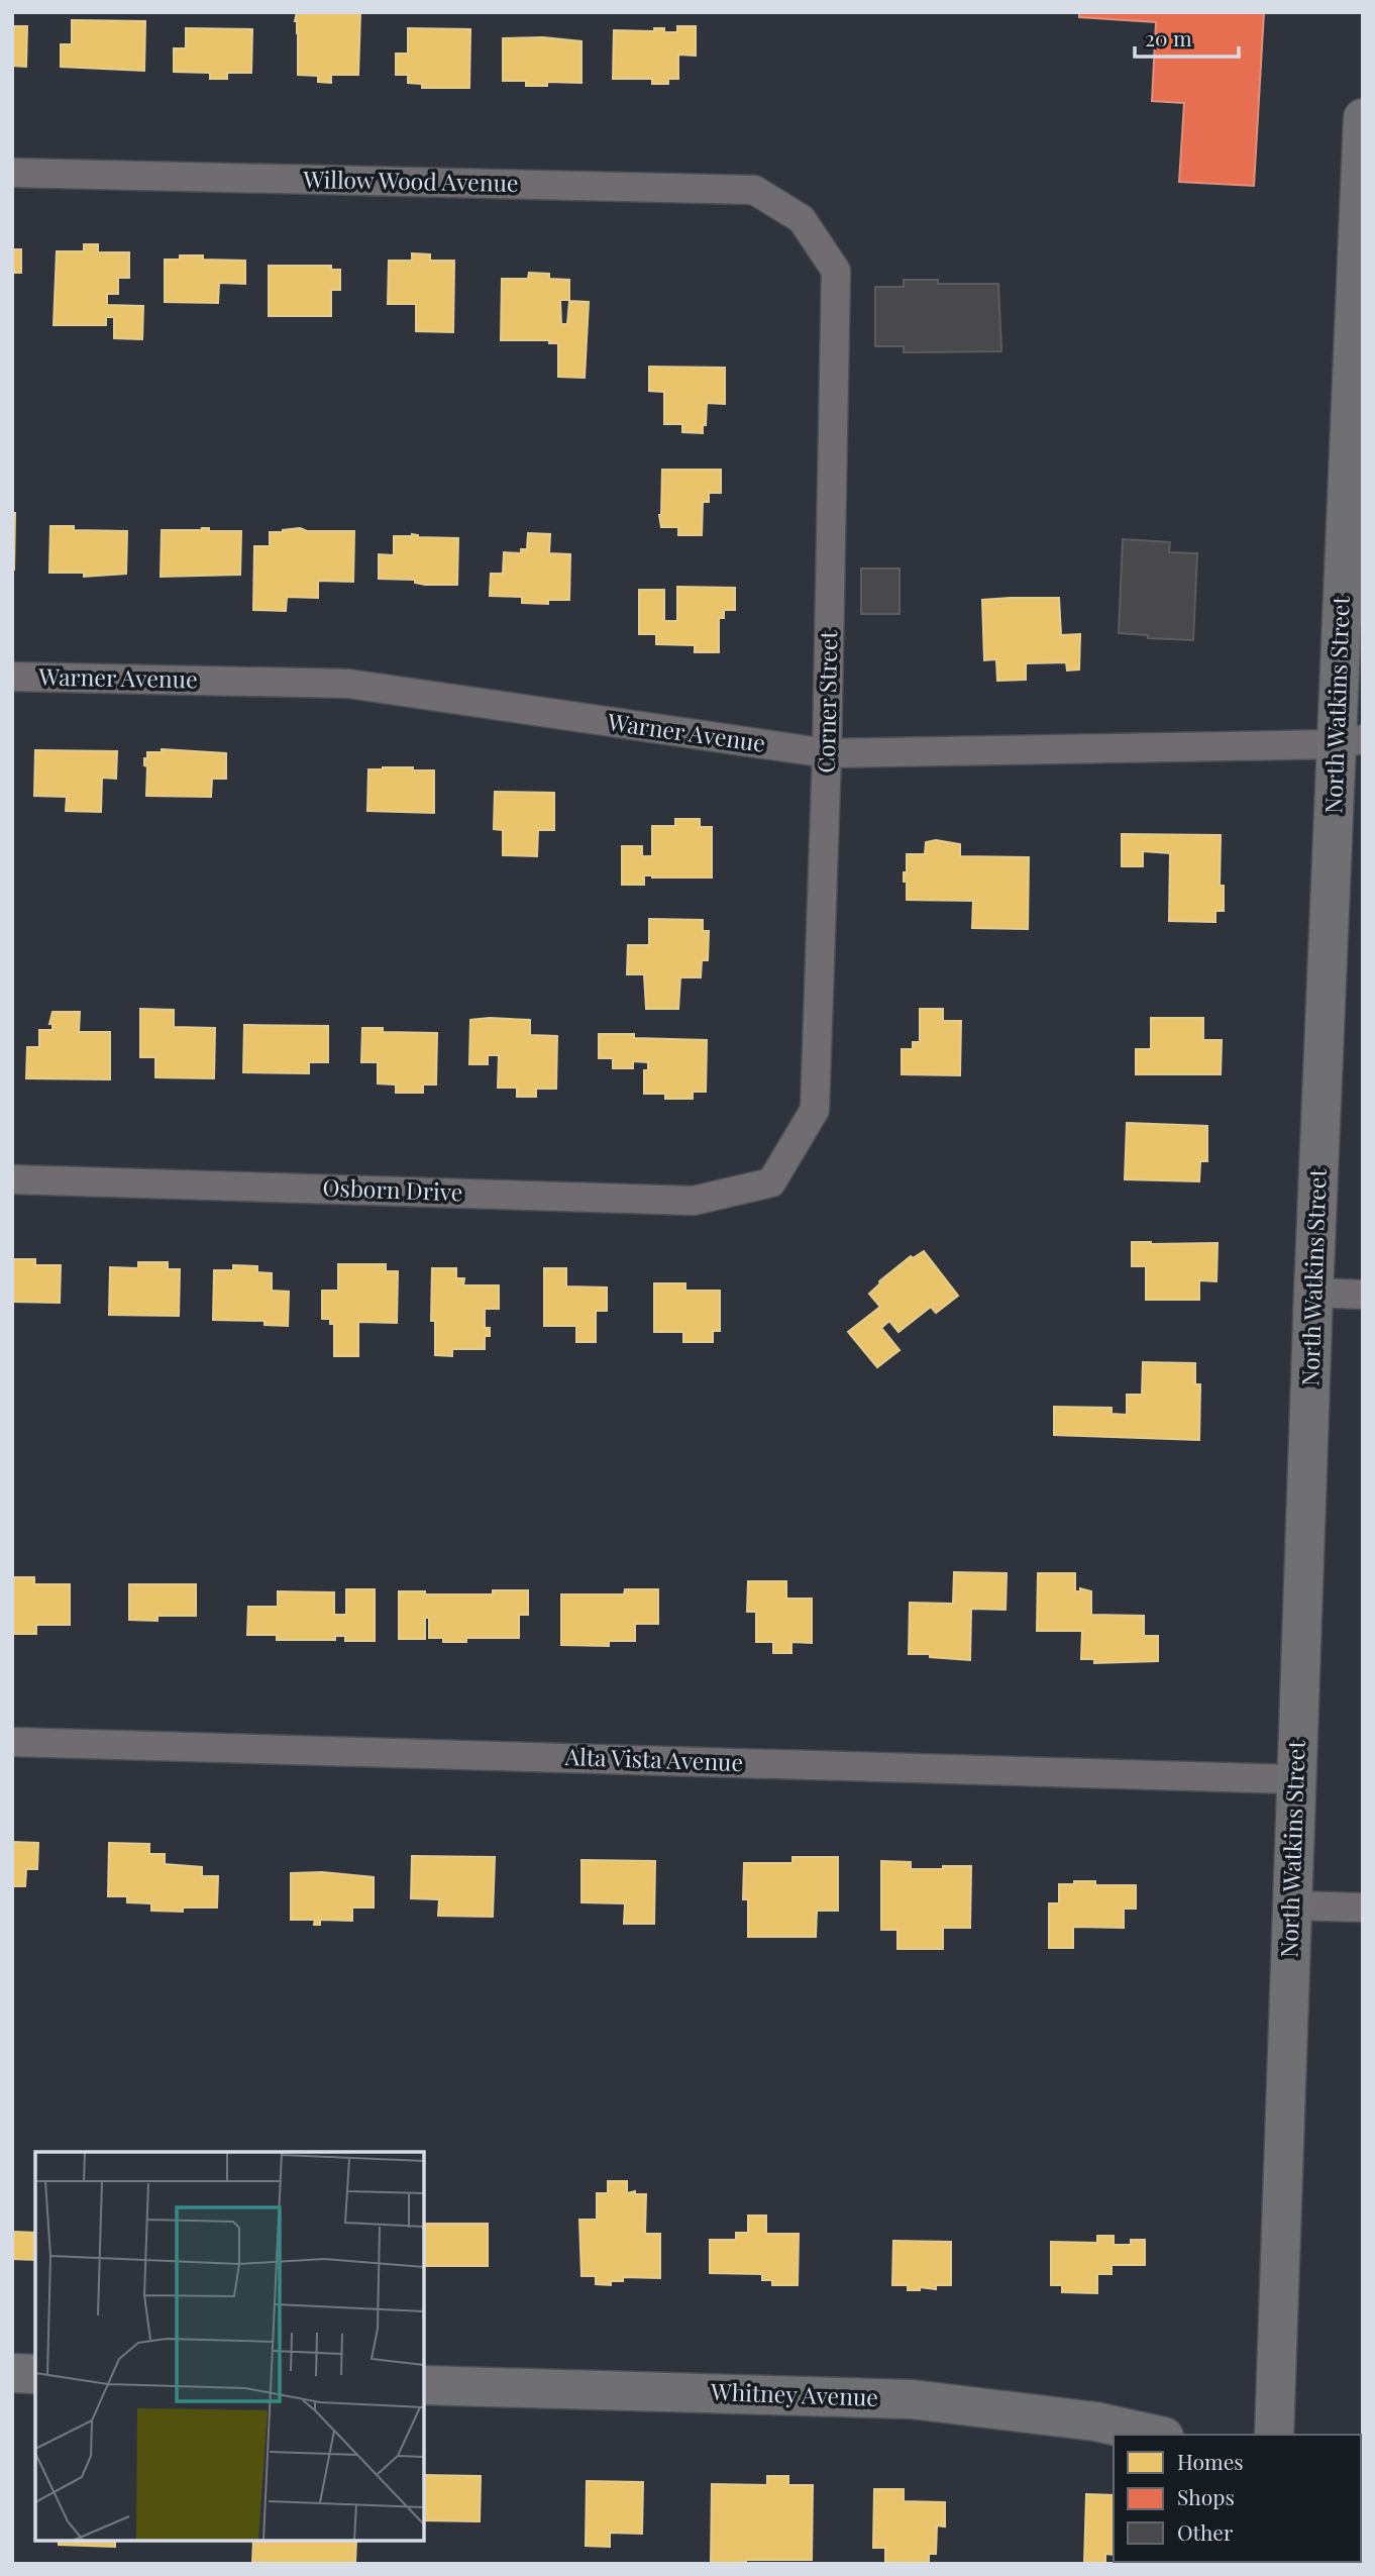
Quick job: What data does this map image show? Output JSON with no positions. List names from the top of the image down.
{
  "streets": {
    "main road": ["North Watkins Street", "Whitney Avenue"],
    "street": [
      "Willow Wood Avenue",
      "Warner Avenue",
      "Corner Street",
      "Osborn Drive",
      "Alta Vista Avenue"
    ]
  },
  "crossings": [
    ["Willow Wood Avenue", "Corner Street"],
    ["Warner Avenue", "Corner Street"],
    ["Warner Avenue", "North Watkins Street"],
    ["Corner Street", "Osborn Drive"],
    ["North Watkins Street", "Alta Vista Avenue"]
  ],
  "legend": ["Homes", "Shops", "Other"],
  "scale_bar": "20 m"
}
